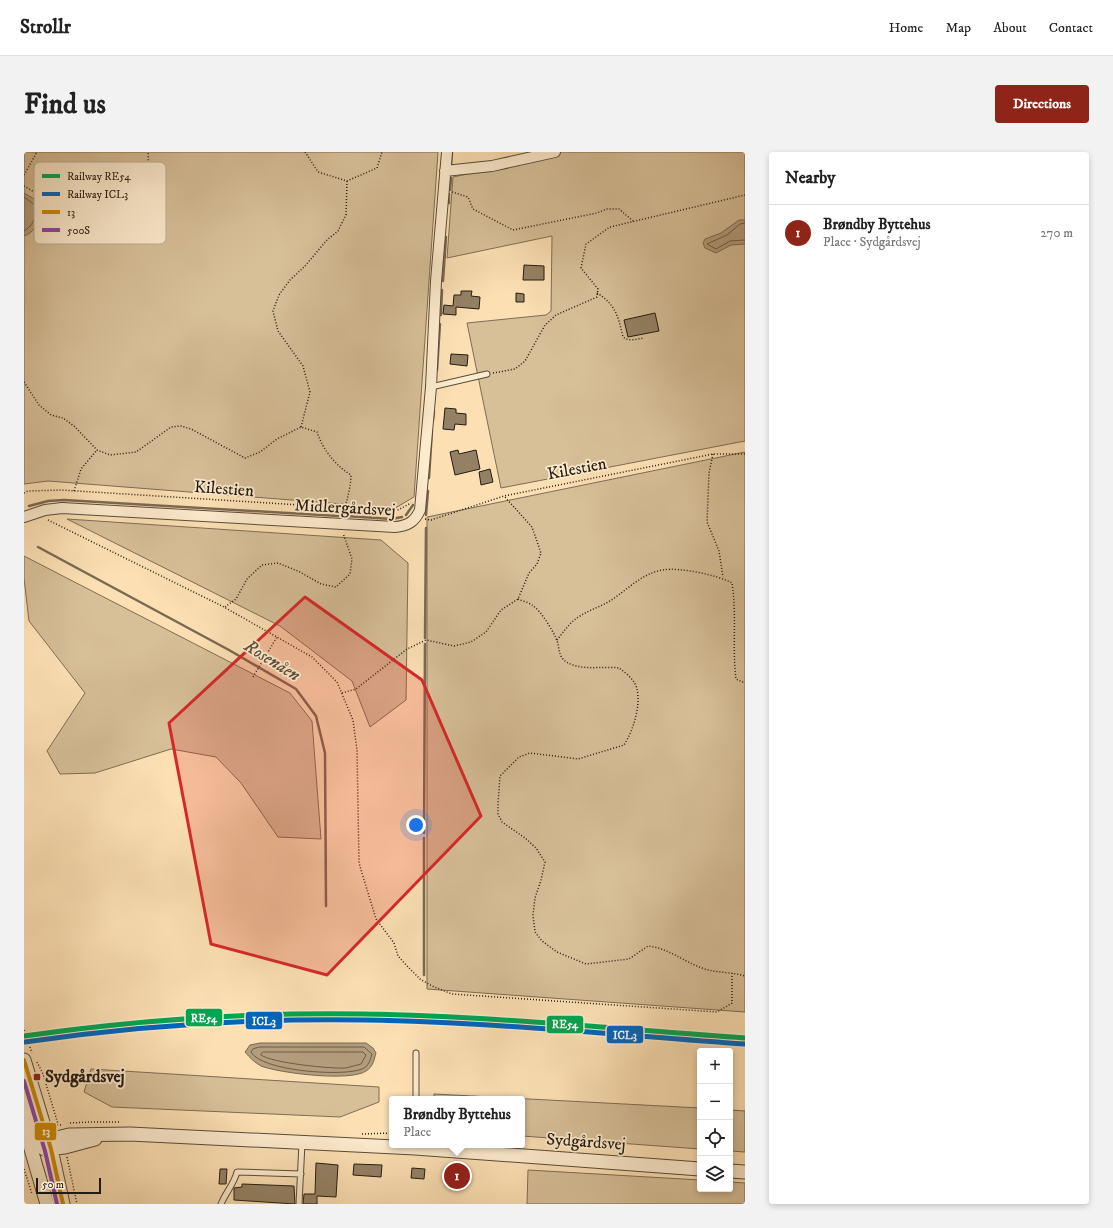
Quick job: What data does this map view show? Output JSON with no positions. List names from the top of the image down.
{
  "streets": {
    "street": ["Midlergårdsvej", "Sydgårdsvej"],
    "path": ["Kilestien"]
  },
  "crossings": [
    ["Kilestien", "Midlergårdsvej"]
  ],
  "water": ["Rosenåen"],
  "places": {
    "transit": ["Sydgårdsvej"]
  },
  "lines": [
    "rail line RE54",
    "rail line ICL3",
    "transit line 13",
    "transit line 500S"
  ],
  "legend": [
    "Railway RE54",
    "Railway ICL3",
    "13",
    "500S"
  ],
  "scale_bar": "50 m",
  "page": {
    "header": "Strollr",
    "nav": [
      "Home",
      "Map",
      "About",
      "Contact"
    ],
    "buttons": "Directions",
    "title": "Find us",
    "heading": "Nearby",
    "list": [
      {
        "mark": "1",
        "name": "Brøndby Byttehus",
        "note": "Place · Sydgårdsvej",
        "value": "270 m"
      }
    ],
    "map_buttons": ["+", "−"],
    "popup": ["Brøndby Byttehus", "Place"],
    "pins": "1",
    "scale": "50 m"
  }
}
